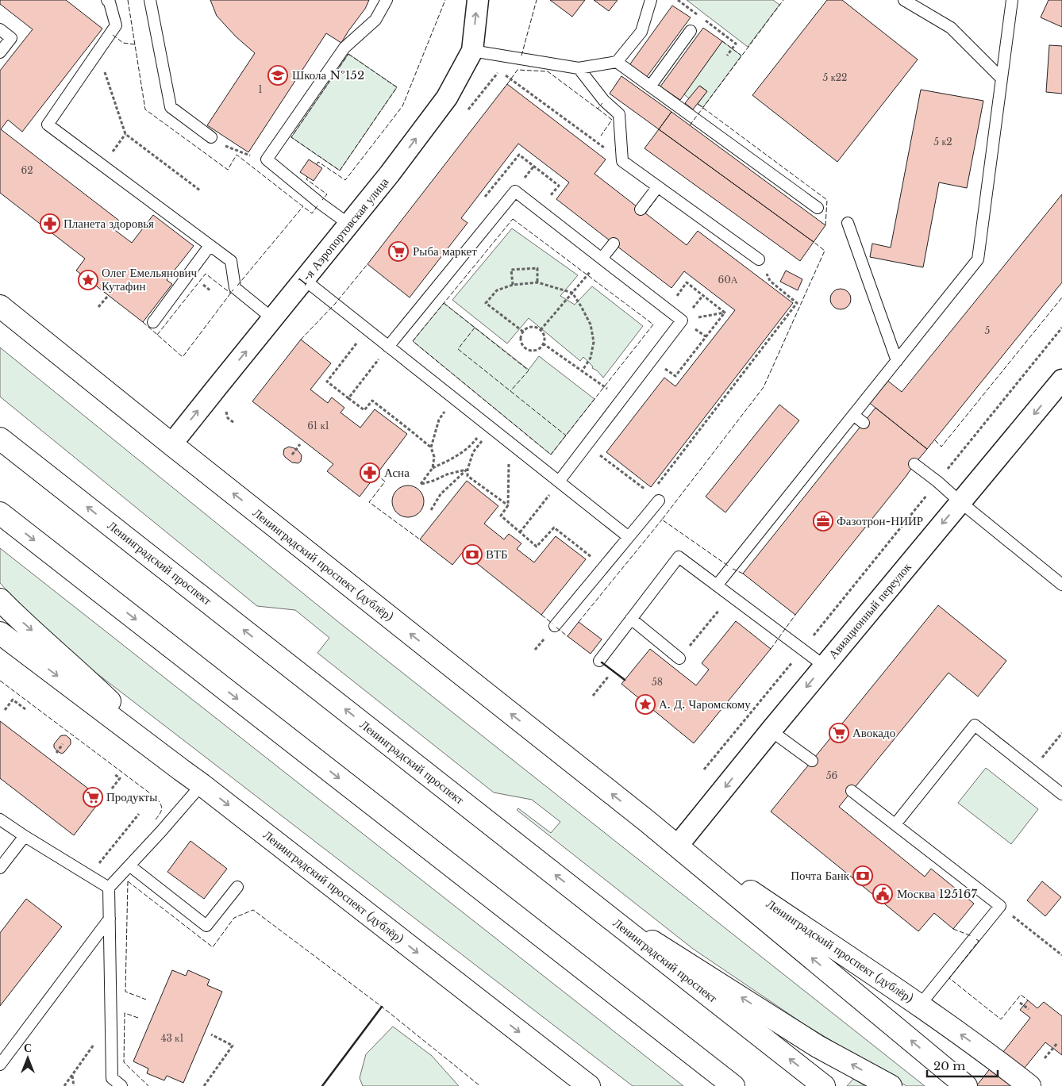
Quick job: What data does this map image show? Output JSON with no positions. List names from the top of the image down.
{
  "streets": {
    "main road": ["Ленинградский проспект", "Ленинградский проспект (дублёр)"],
    "street": ["1-я Аэропортовская улица", "Авиационный переулок"]
  },
  "crossings": [
    ["1-я Аэропортовская улица", "Ленинградский проспект (дублёр)"],
    ["Ленинградский проспект (дублёр)", "Авиационный переулок"]
  ],
  "one_way": ["1-я Аэропортовская улица", "Авиационный переулок"],
  "places": {
    "school or university": ["Школа №152"],
    "pharmacy": ["Планета здоровья", "Асна"],
    "supermarket": ["Рыба маркет", "Авокадо", "Продукты"],
    "place": ["Олег Емельянович Кутафин", "А. Д. Чаромскому"],
    "office": ["Фазотрон-НИИР"],
    "bank": ["ВТБ", "Почта Банк"],
    "public building": ["Москва 125167"]
  },
  "house_numbers": [
    "5 к22",
    "1",
    "5 к2",
    "62",
    "60А",
    "5",
    "61 к1",
    "58",
    "56",
    "43 к1"
  ],
  "scale_bar": "20 m",
  "north": "top"
}
